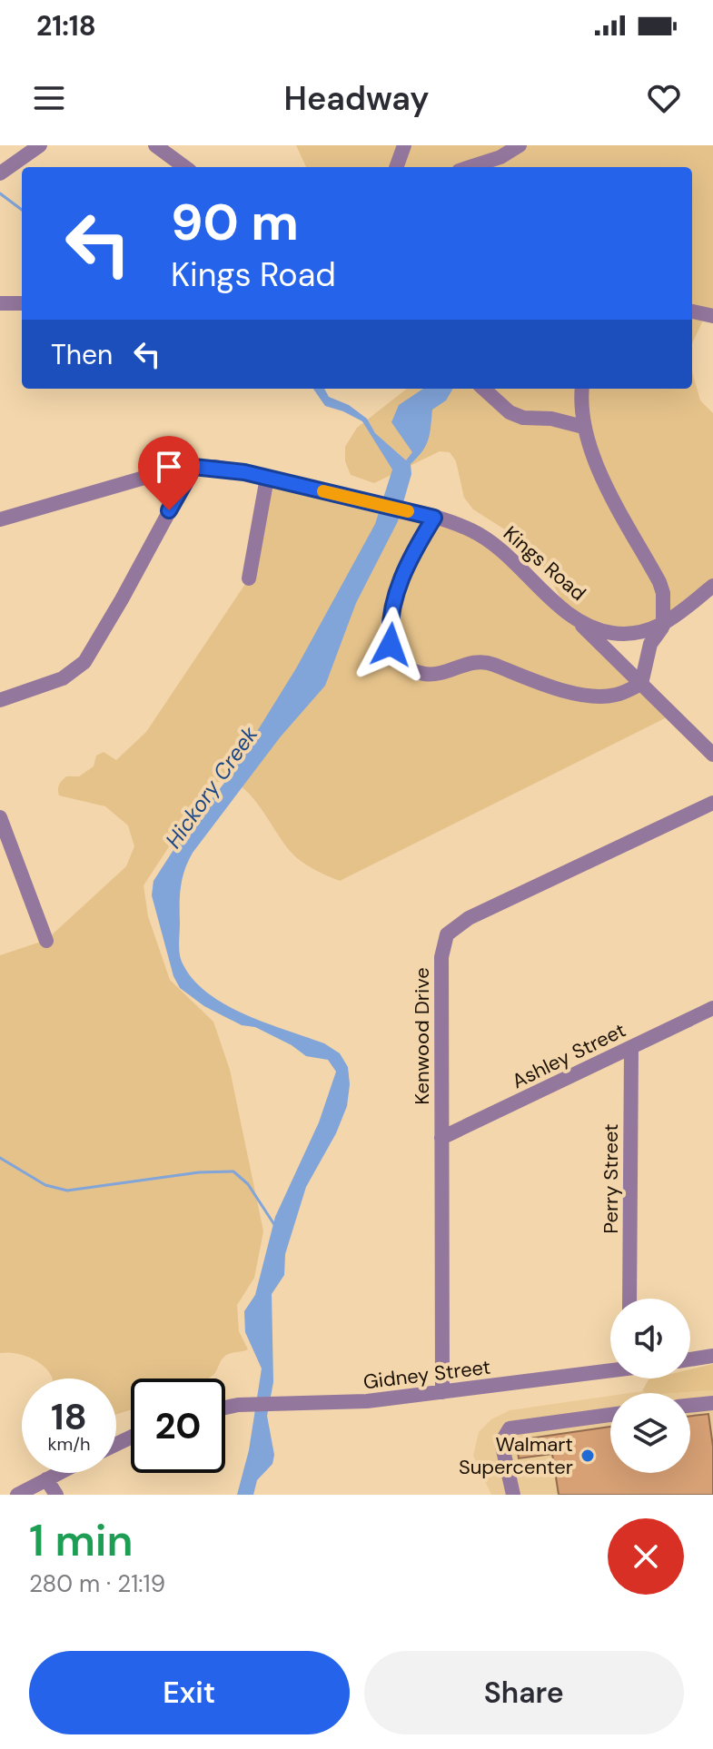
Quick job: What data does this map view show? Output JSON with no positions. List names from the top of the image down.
{
  "streets": {
    "street": [
      "Kings Road",
      "Kenwood Drive",
      "Ashley Street",
      "Perry Street",
      "Gidney Street"
    ]
  },
  "crossings": [
    ["Kenwood Drive", "Ashley Street"],
    ["Kenwood Drive", "Gidney Street"],
    ["Ashley Street", "Perry Street"]
  ],
  "water": ["Hickory Creek"],
  "places": ["Walmart Supercenter"],
  "page": {
    "status": "21:18",
    "header": "Headway",
    "turn": ["90 m", "Kings Road"],
    "then": "Then",
    "speed": "18 km/h",
    "limit": "20",
    "heading": ["1 min", "280 m · 21:19"],
    "buttons": ["Exit", "Share"]
  }
}
